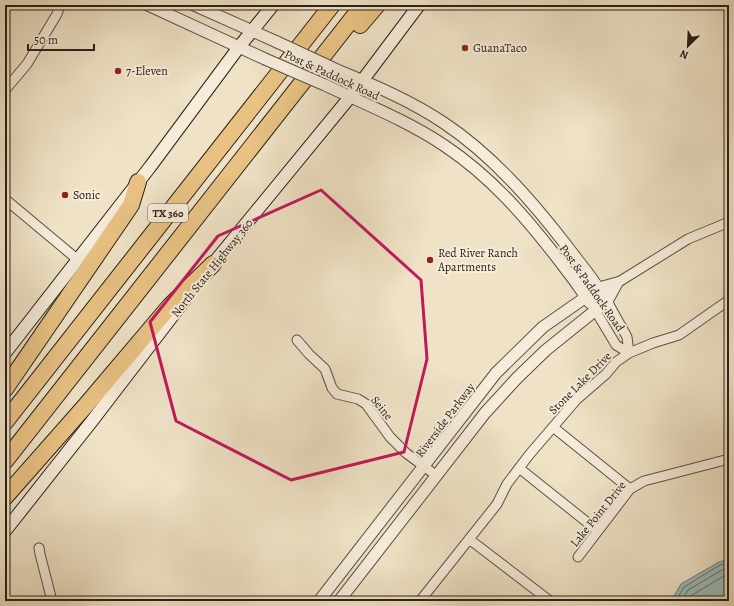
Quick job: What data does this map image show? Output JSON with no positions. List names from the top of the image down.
{
  "streets": {
    "highway": ["TX 360"],
    "main road": ["North State Highway 360"],
    "street": [
      "Post & Paddock Road",
      "Stone Lake Drive",
      "Seine",
      "Riverside Parkway",
      "Lake Point Drive"
    ]
  },
  "crossings": [
    ["Post & Paddock Road", "North State Highway 360"],
    ["Post & Paddock Road", "Stone Lake Drive"],
    ["Post & Paddock Road", "Riverside Parkway"],
    ["Seine", "Riverside Parkway"]
  ],
  "places": [
    "GuanaTaco",
    "7-Eleven",
    "Sonic",
    "Red River Ranch Apartments"
  ],
  "scale_bar": "50 m",
  "north": "bottom left"
}
